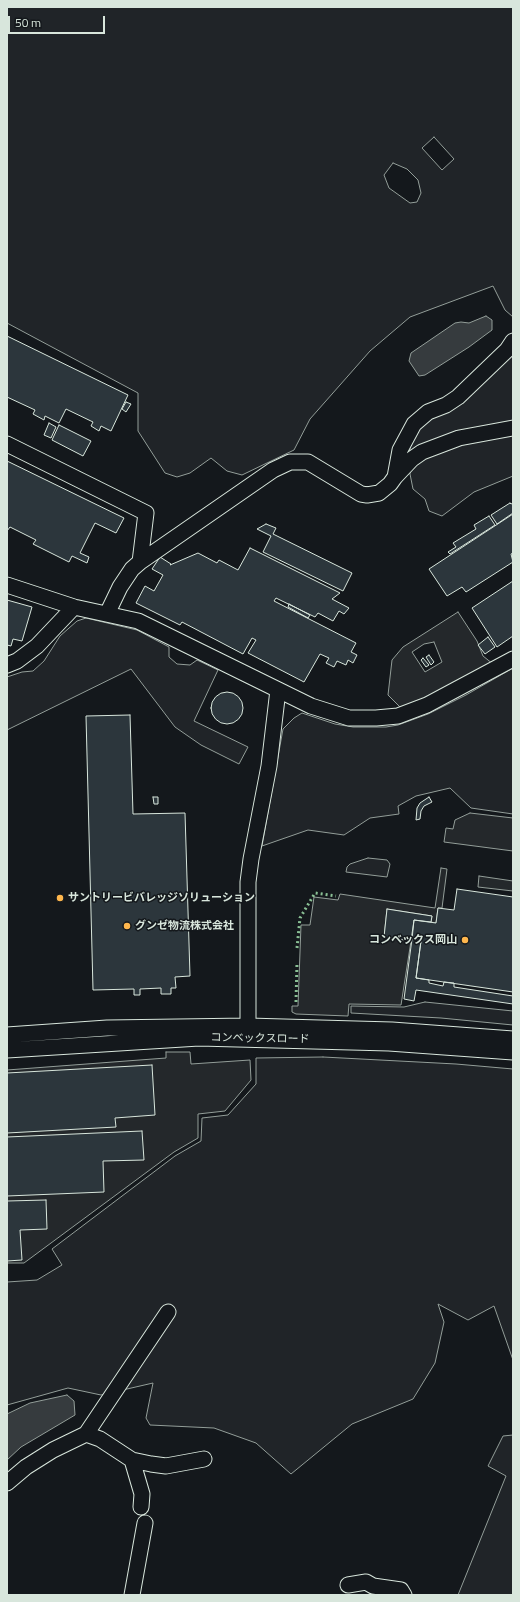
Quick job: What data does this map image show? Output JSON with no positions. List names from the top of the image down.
{
  "streets": {
    "street": ["コンベックスロード"]
  },
  "places": ["サントリービバレッジソリューション", "グンゼ物流株式会社", "コンベックス岡山"],
  "scale_bar": "50 m"
}
